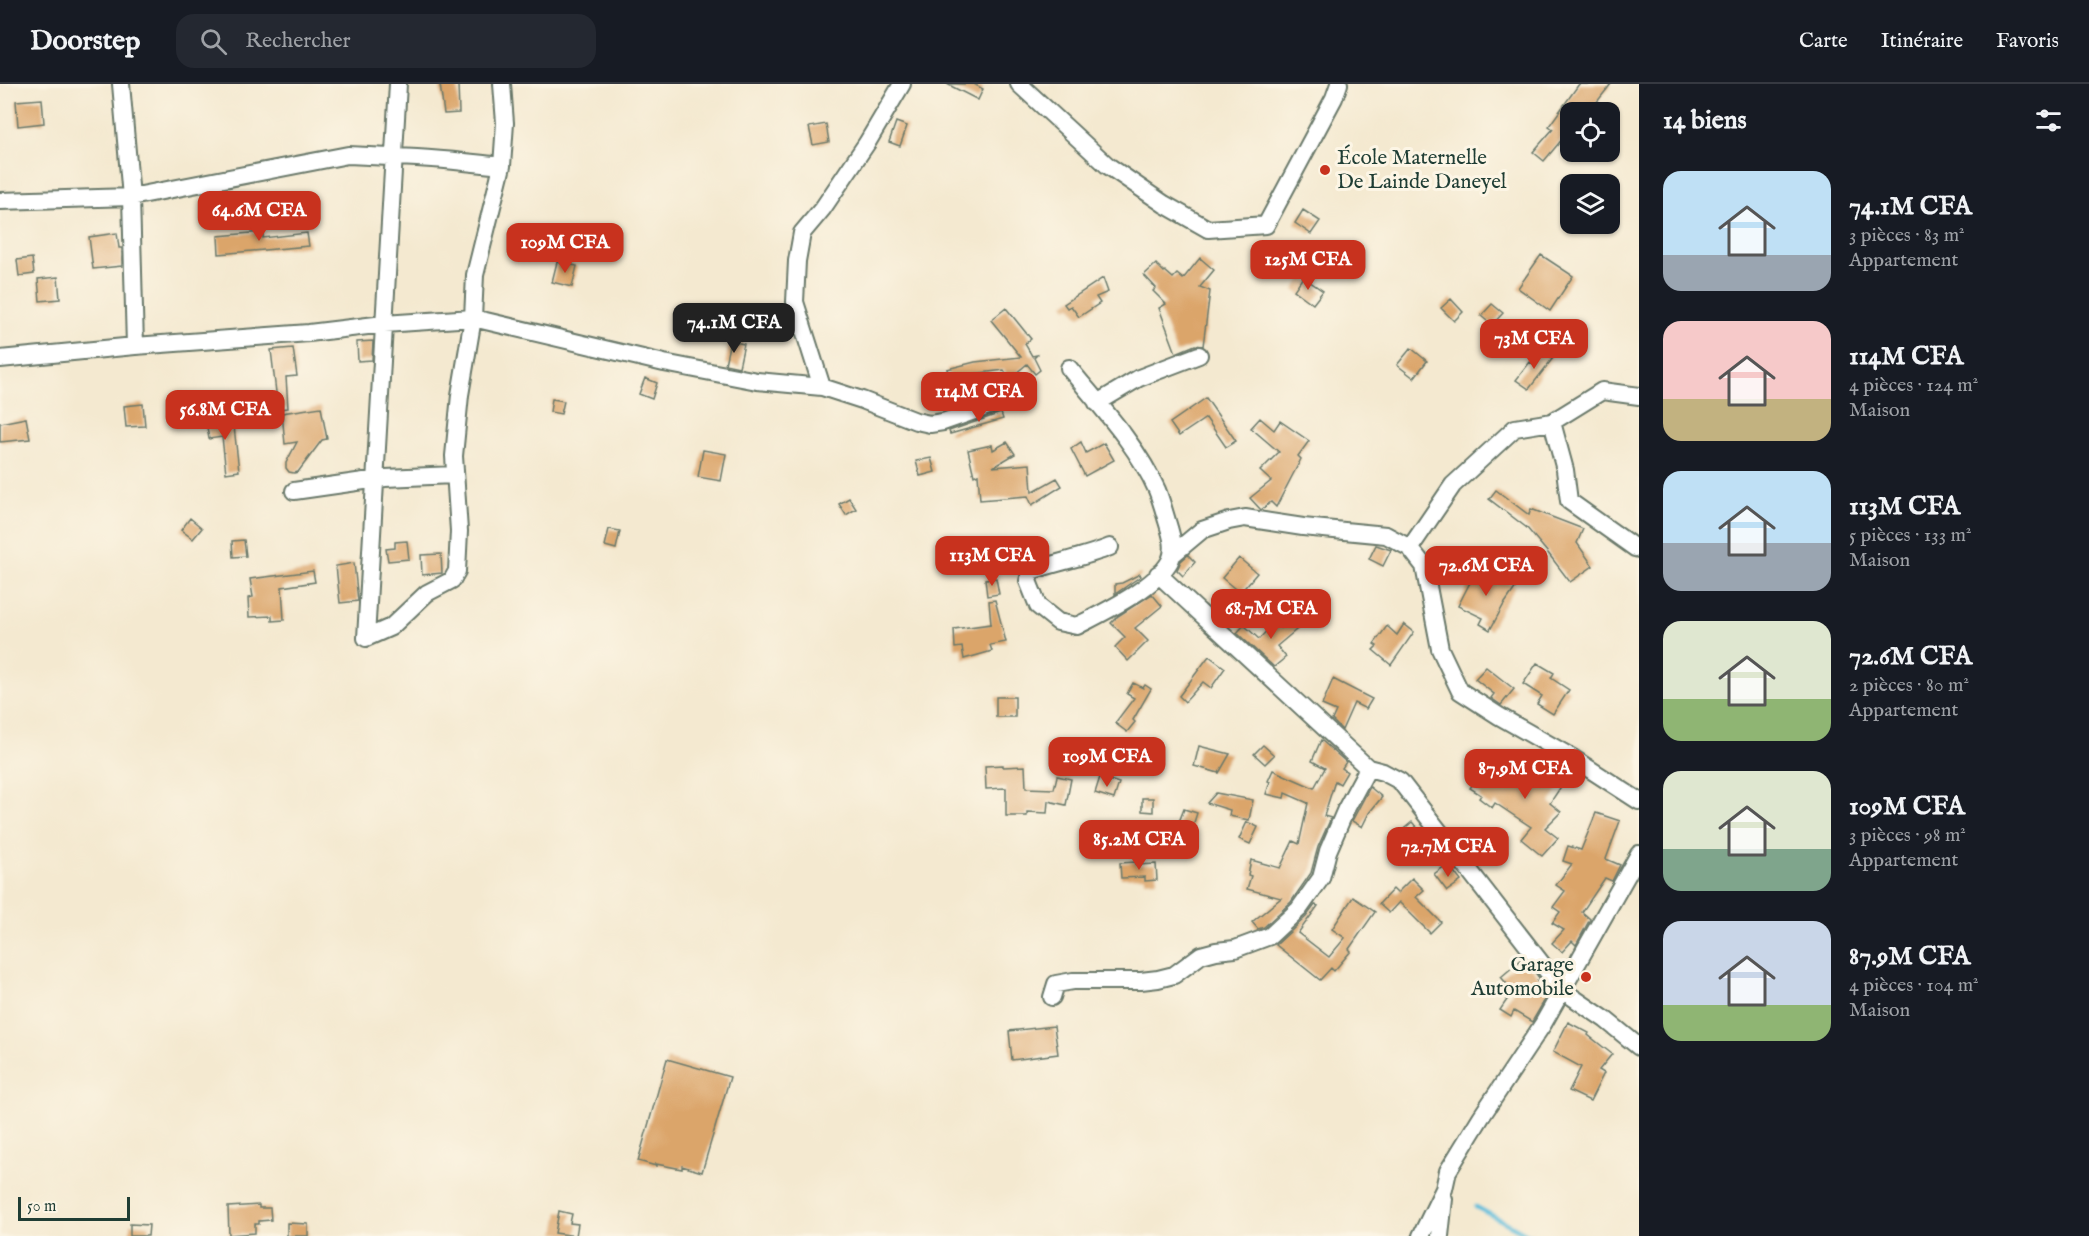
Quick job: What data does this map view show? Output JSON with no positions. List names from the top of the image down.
{
  "places": ["École Maternelle De Lainde Daneyel", "Garage Automobile"],
  "scale_bar": "50 m",
  "page": {
    "header": "Doorstep",
    "search": "Rechercher",
    "nav": ["Carte", "Itinéraire", "Favoris"],
    "heading": "14 biens",
    "list": [
      {
        "name": "74.1M CFA",
        "note": "3 pièces · 83 m² · Appartement"
      },
      {
        "name": "114M CFA",
        "note": "4 pièces · 124 m² · Maison"
      },
      {
        "name": "113M CFA",
        "note": "5 pièces · 133 m² · Maison"
      },
      {
        "name": "72.6M CFA",
        "note": "2 pièces · 80 m² · Appartement"
      },
      {
        "name": "109M CFA",
        "note": "3 pièces · 98 m² · Appartement"
      },
      {
        "name": "87.9M CFA",
        "note": "4 pièces · 104 m² · Maison"
      }
    ],
    "price": [
      "64.6M CFA",
      "109M CFA",
      "125M CFA",
      "74.1M CFA",
      "73M CFA",
      "114M CFA",
      "56.8M CFA",
      "113M CFA",
      "72.6M CFA",
      "68.7M CFA",
      "109M CFA",
      "87.9M CFA",
      "85.2M CFA",
      "72.7M CFA"
    ],
    "scale": "50 m"
  }
}
